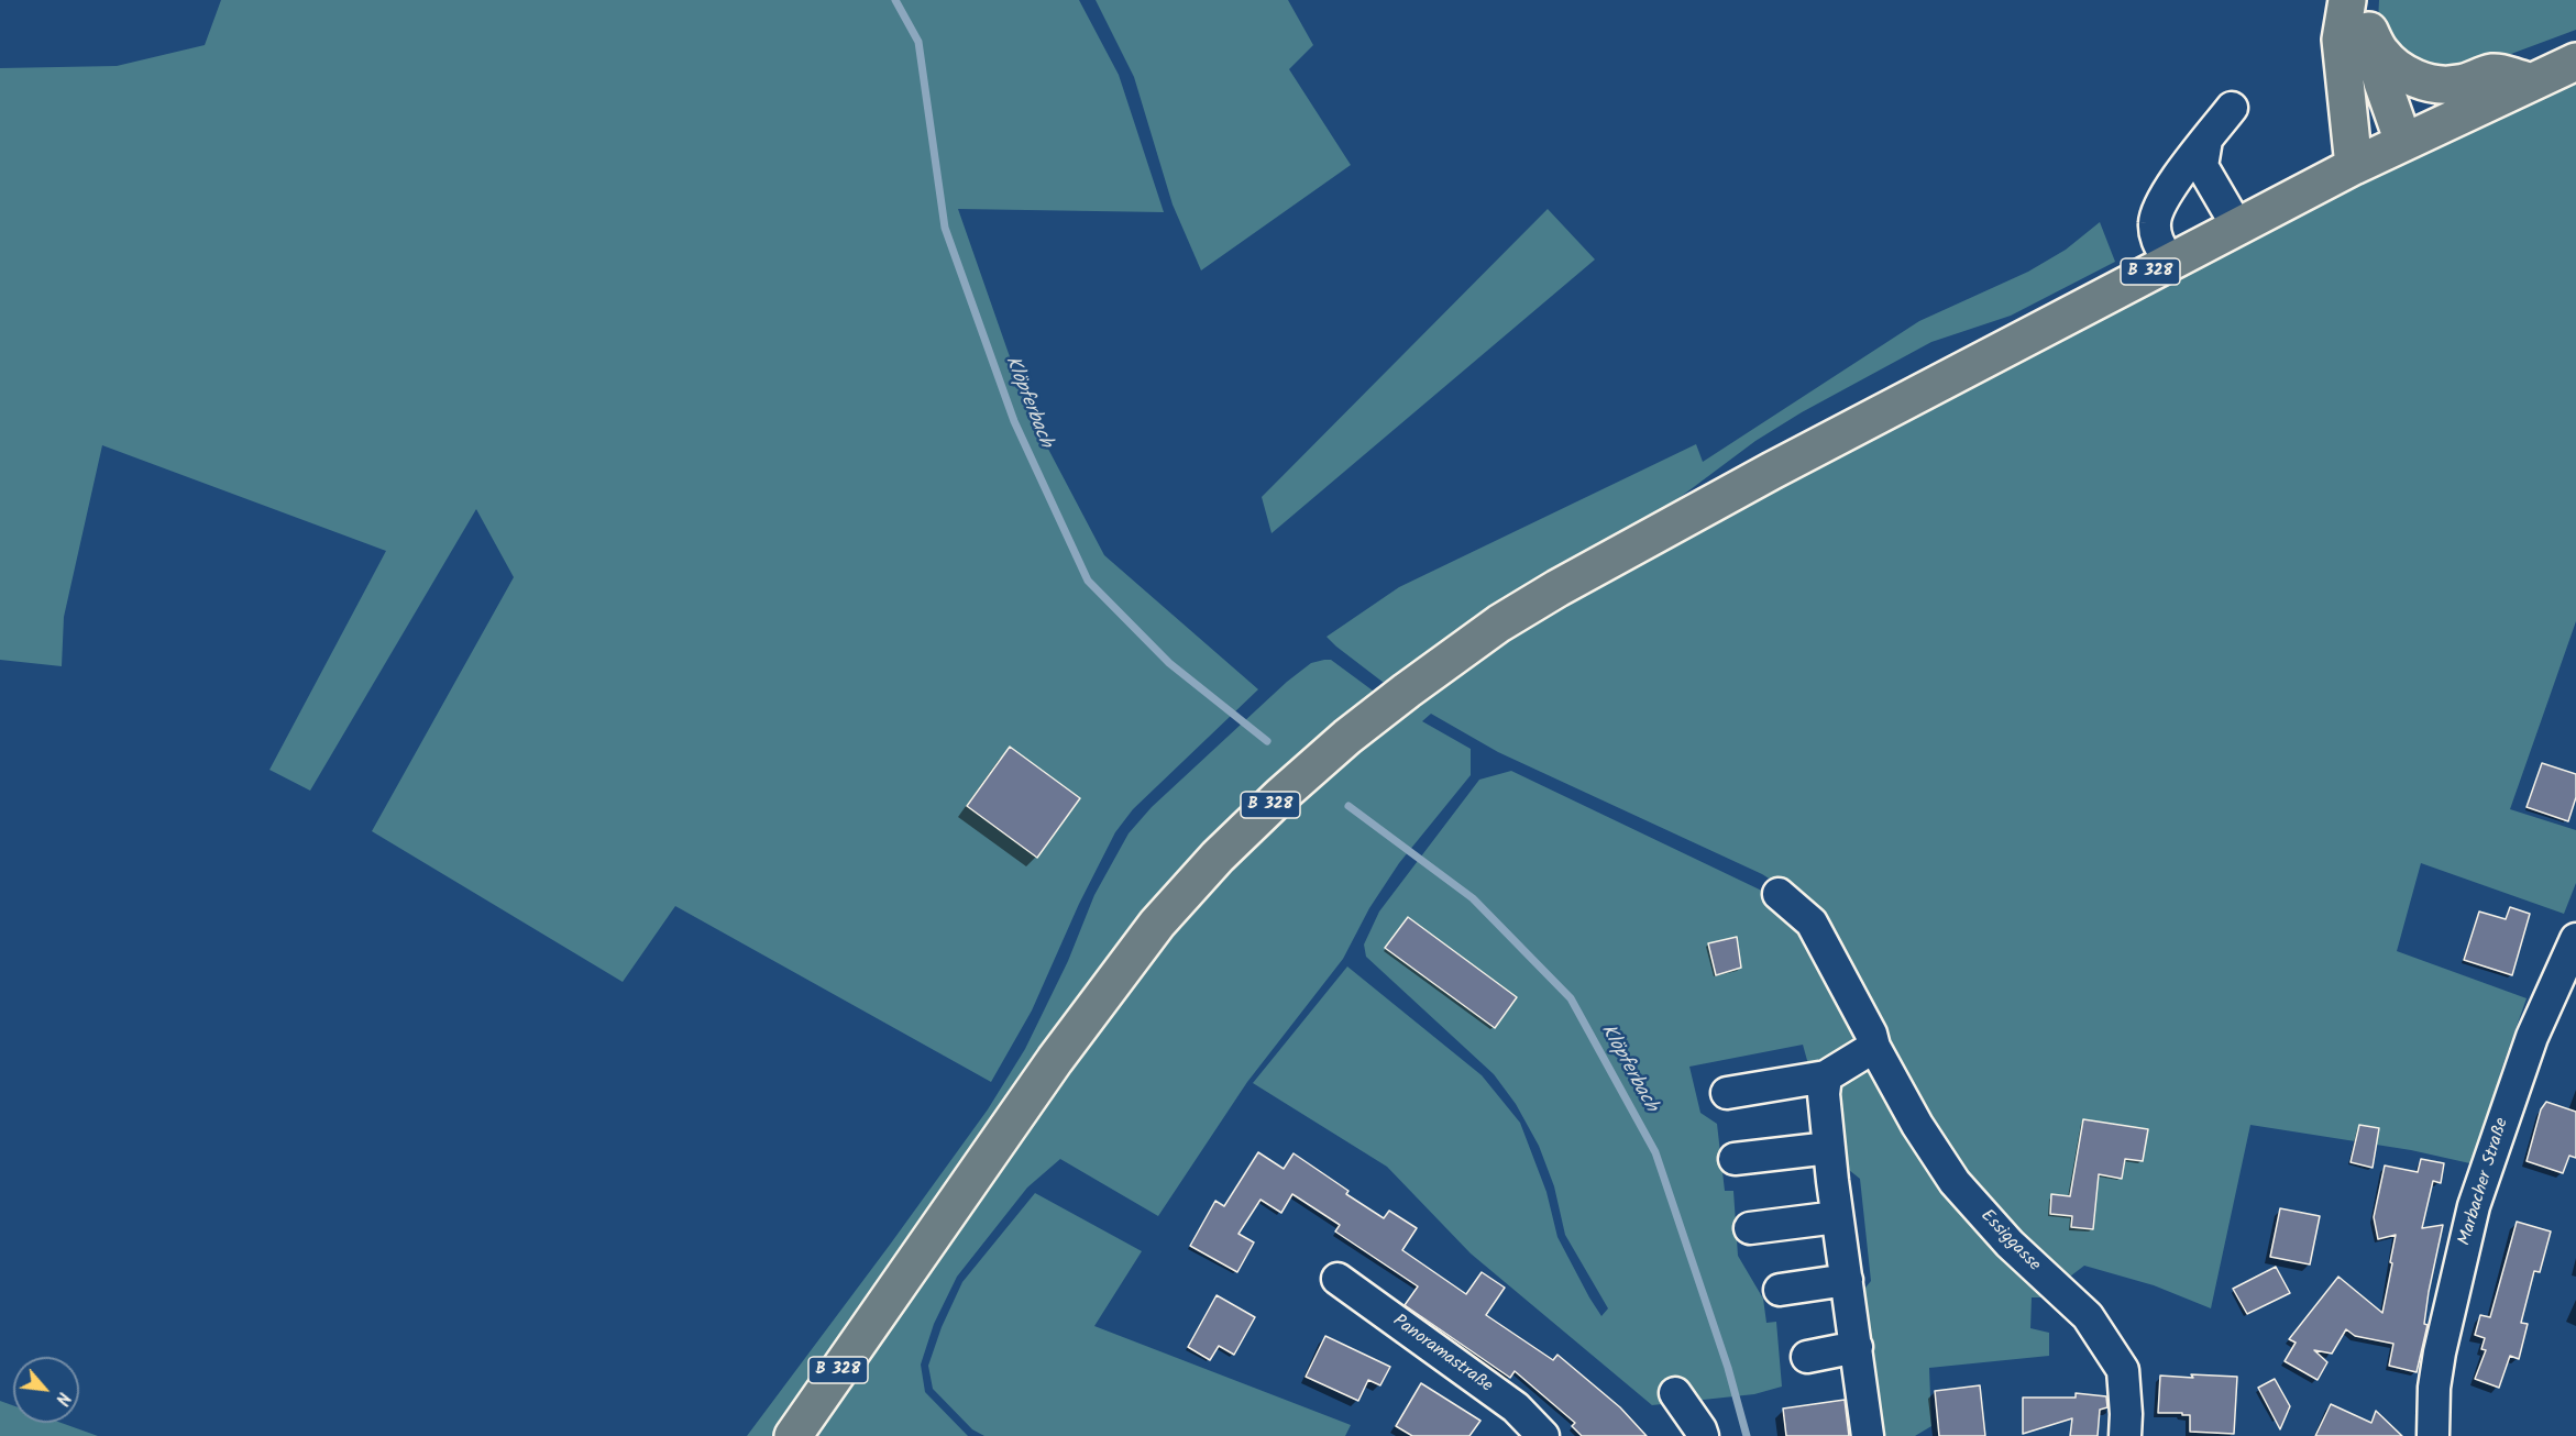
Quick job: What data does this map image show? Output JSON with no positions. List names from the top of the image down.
{
  "streets": {
    "main road": ["B 328"],
    "street": ["Marbacher Straße", "Essiggasse", "Panoramastraße"]
  },
  "water": ["Klöpferbach"],
  "north": "bottom right"
}
